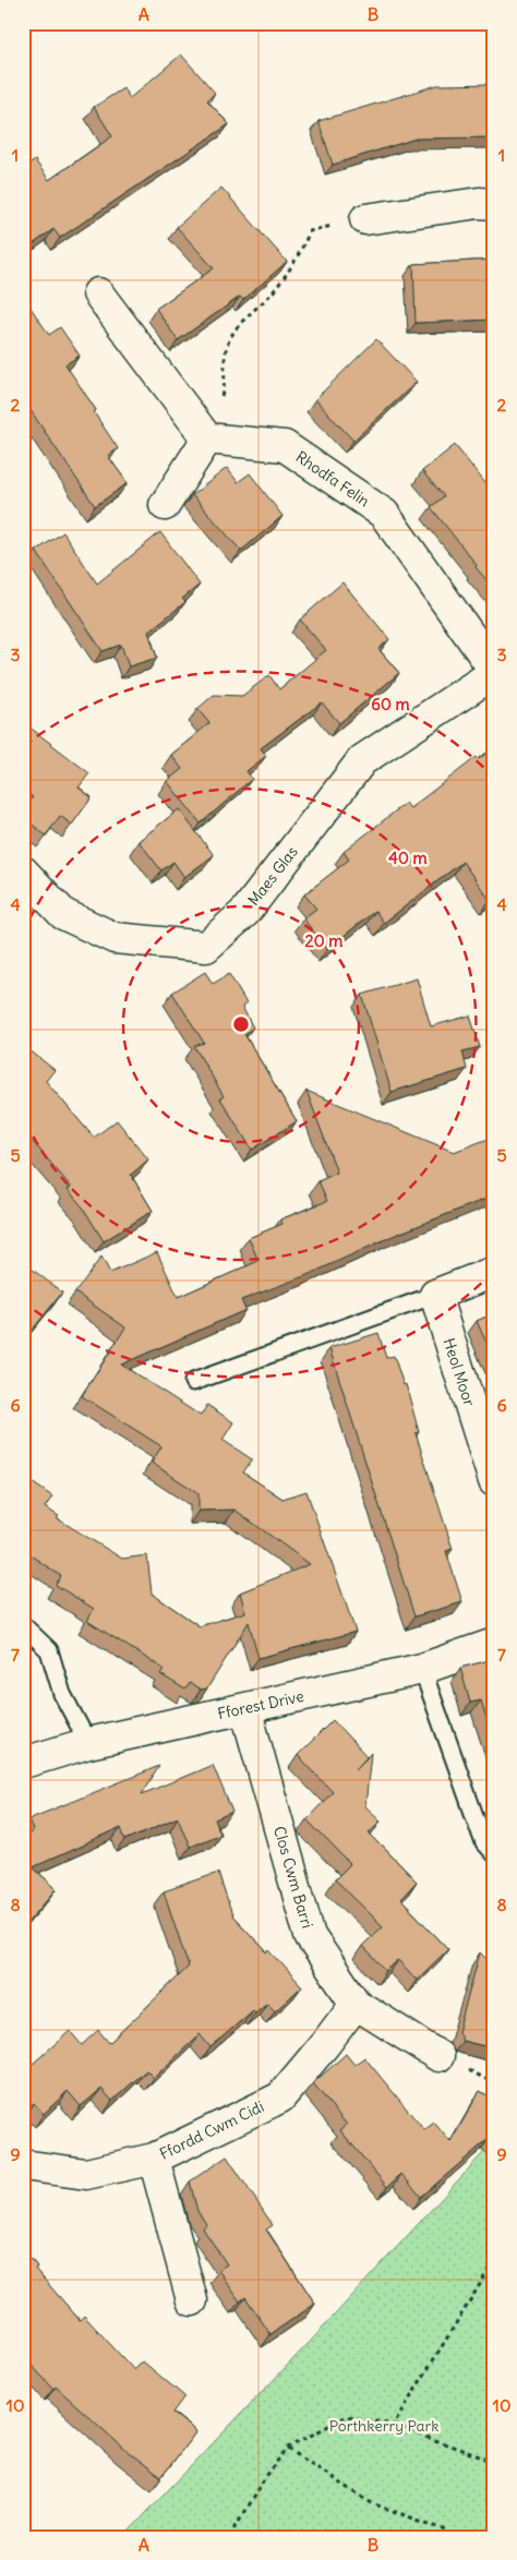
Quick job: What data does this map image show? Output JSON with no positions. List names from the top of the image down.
{
  "streets": {
    "street": [
      "Rhodfa Felin",
      "Maes Glas",
      "Heol Moor",
      "Fforest Drive",
      "Clos Cwm Barri",
      "Ffordd Cwm Cidi"
    ]
  },
  "crossings": [
    ["Rhodfa Felin", "Maes Glas"],
    ["Fforest Drive", "Clos Cwm Barri"],
    ["Clos Cwm Barri", "Ffordd Cwm Cidi"]
  ],
  "parks": ["Porthkerry Park"],
  "grid": {
    "columns": ["A", "B"],
    "rows": [
      "1",
      "2",
      "3",
      "4",
      "5",
      "6",
      "7",
      "8",
      "9",
      "10"
    ]
  },
  "rings": ["60 m", "40 m", "20 m"]
}
